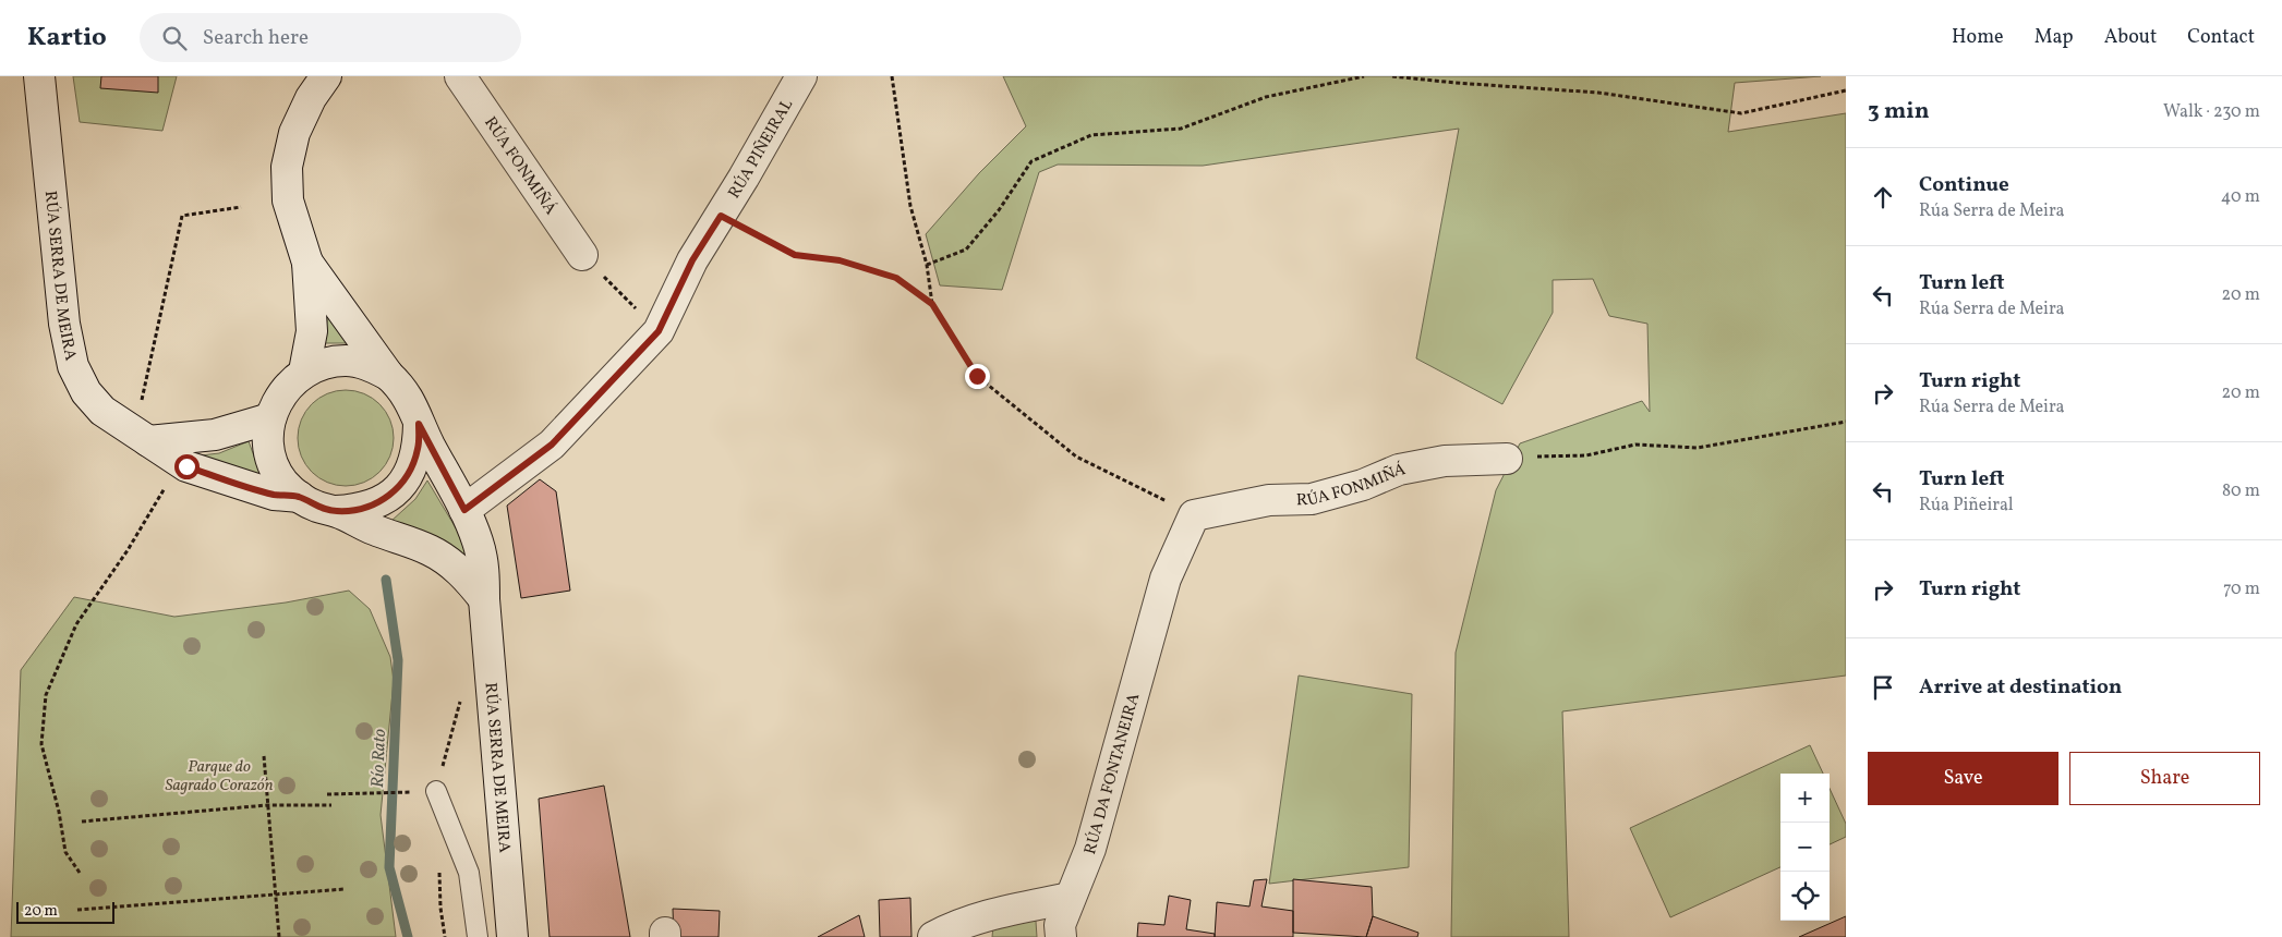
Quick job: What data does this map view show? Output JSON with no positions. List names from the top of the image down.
{
  "streets": {
    "street": [
      "RÚA PIÑEIRAL",
      "RÚA FONMIÑÁ",
      "RÚA SERRA DE MEIRA",
      "RÚA DA FONTANEIRA"
    ]
  },
  "crossings": [
    ["RÚA PIÑEIRAL", "RÚA SERRA DE MEIRA"],
    ["RÚA FONMIÑÁ", "RÚA DA FONTANEIRA"]
  ],
  "water": ["Río Rato"],
  "parks": ["Parque do Sagrado Corazón"],
  "scale_bar": "20 m",
  "page": {
    "header": "Kartio",
    "search": "Search here",
    "nav": [
      "Home",
      "Map",
      "About",
      "Contact"
    ],
    "heading": ["3 min", "Walk · 230 m"],
    "list": [
      ["Continue", "Rúa Serra de Meira", "40 m"],
      ["Turn left", "Rúa Serra de Meira", "20 m"],
      ["Turn right", "Rúa Serra de Meira", "20 m"],
      ["Turn left", "Rúa Piñeiral", "80 m"],
      ["Turn right", "70 m"],
      "Arrive at destination"
    ],
    "buttons": ["Save", "Share"],
    "map_buttons": ["+", "−"],
    "scale": "20 m"
  }
}
